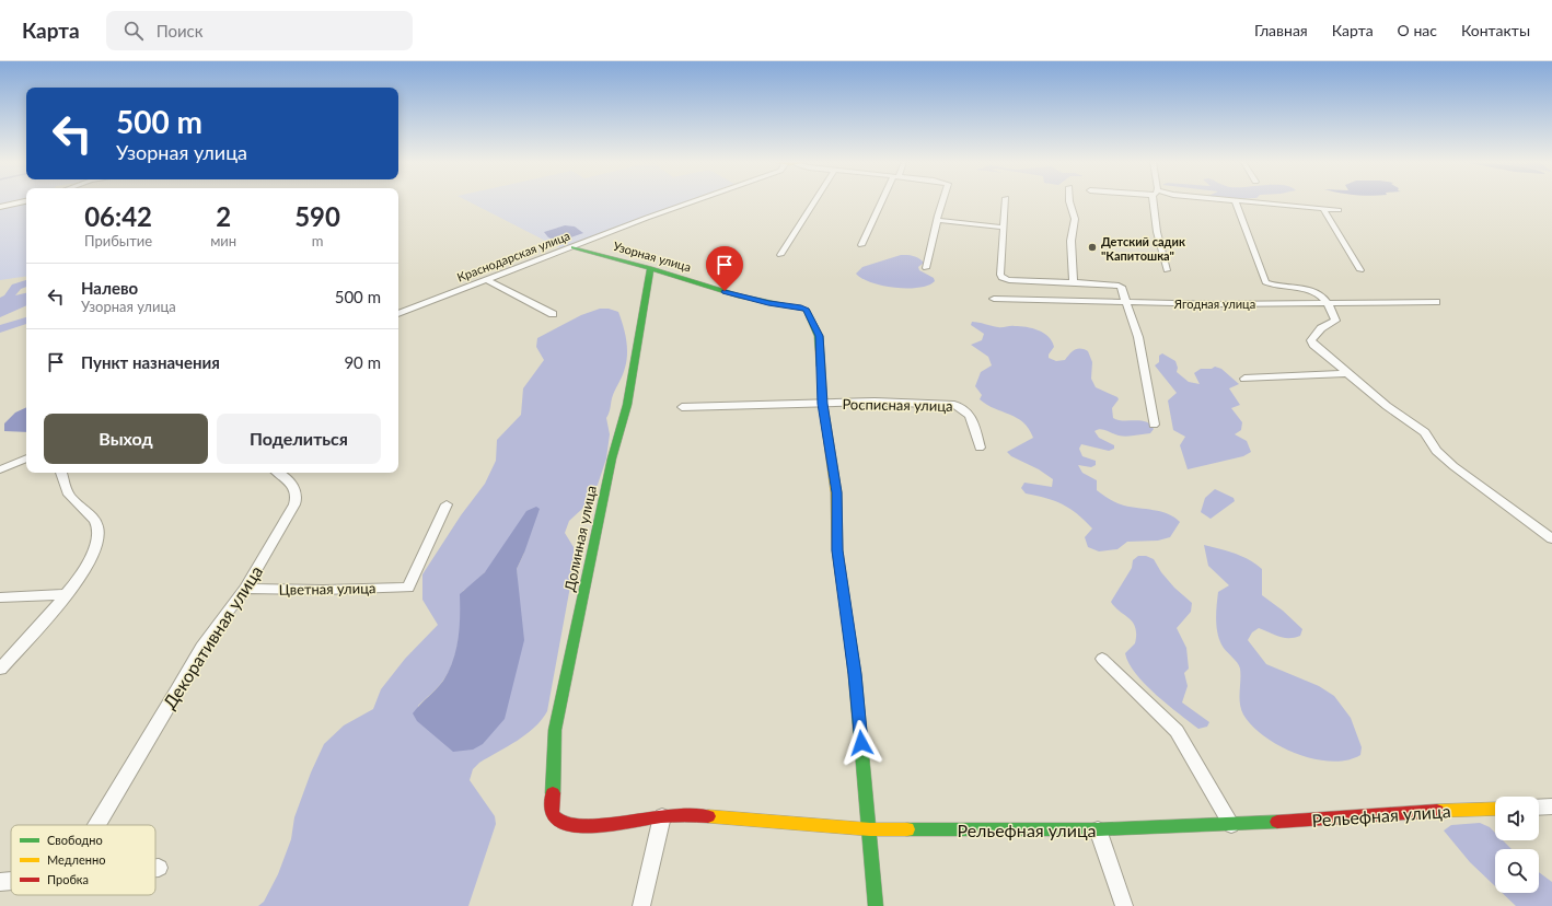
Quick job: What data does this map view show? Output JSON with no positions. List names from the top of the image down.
{
  "streets": {
    "street": [
      "Краснодарская улица",
      "Узорная улица",
      "Ягодная улица",
      "Росписная улица",
      "Долинная улица",
      "Цветная улица",
      "Декоративная улица",
      "Рельефная улица"
    ]
  },
  "crossings": [
    ["Краснодарская улица", "Узорная улица"],
    ["Узорная улица", "Росписная улица"],
    ["Узорная улица", "Долинная улица"],
    ["Долинная улица", "Рельефная улица"],
    ["Цветная улица", "Декоративная улица"]
  ],
  "places": ["Детский садик \"Капитошка\""],
  "legend": ["Свободно", "Медленно", "Пробка"],
  "page": {
    "header": "Карта",
    "search": "Поиск",
    "nav": [
      "Главная",
      "Карта",
      "О нас",
      "Контакты"
    ],
    "turn": ["500 m", "Узорная улица"],
    "eta": [
      "06:42",
      "Прибытие",
      "2",
      "мин",
      "590",
      "m"
    ],
    "list": [
      {
        "name": "Налево",
        "note": "Узорная улица",
        "value": "500 m"
      },
      {
        "name": "Пункт назначения",
        "value": "90 m"
      }
    ],
    "buttons": ["Выход", "Поделиться"]
  }
}
